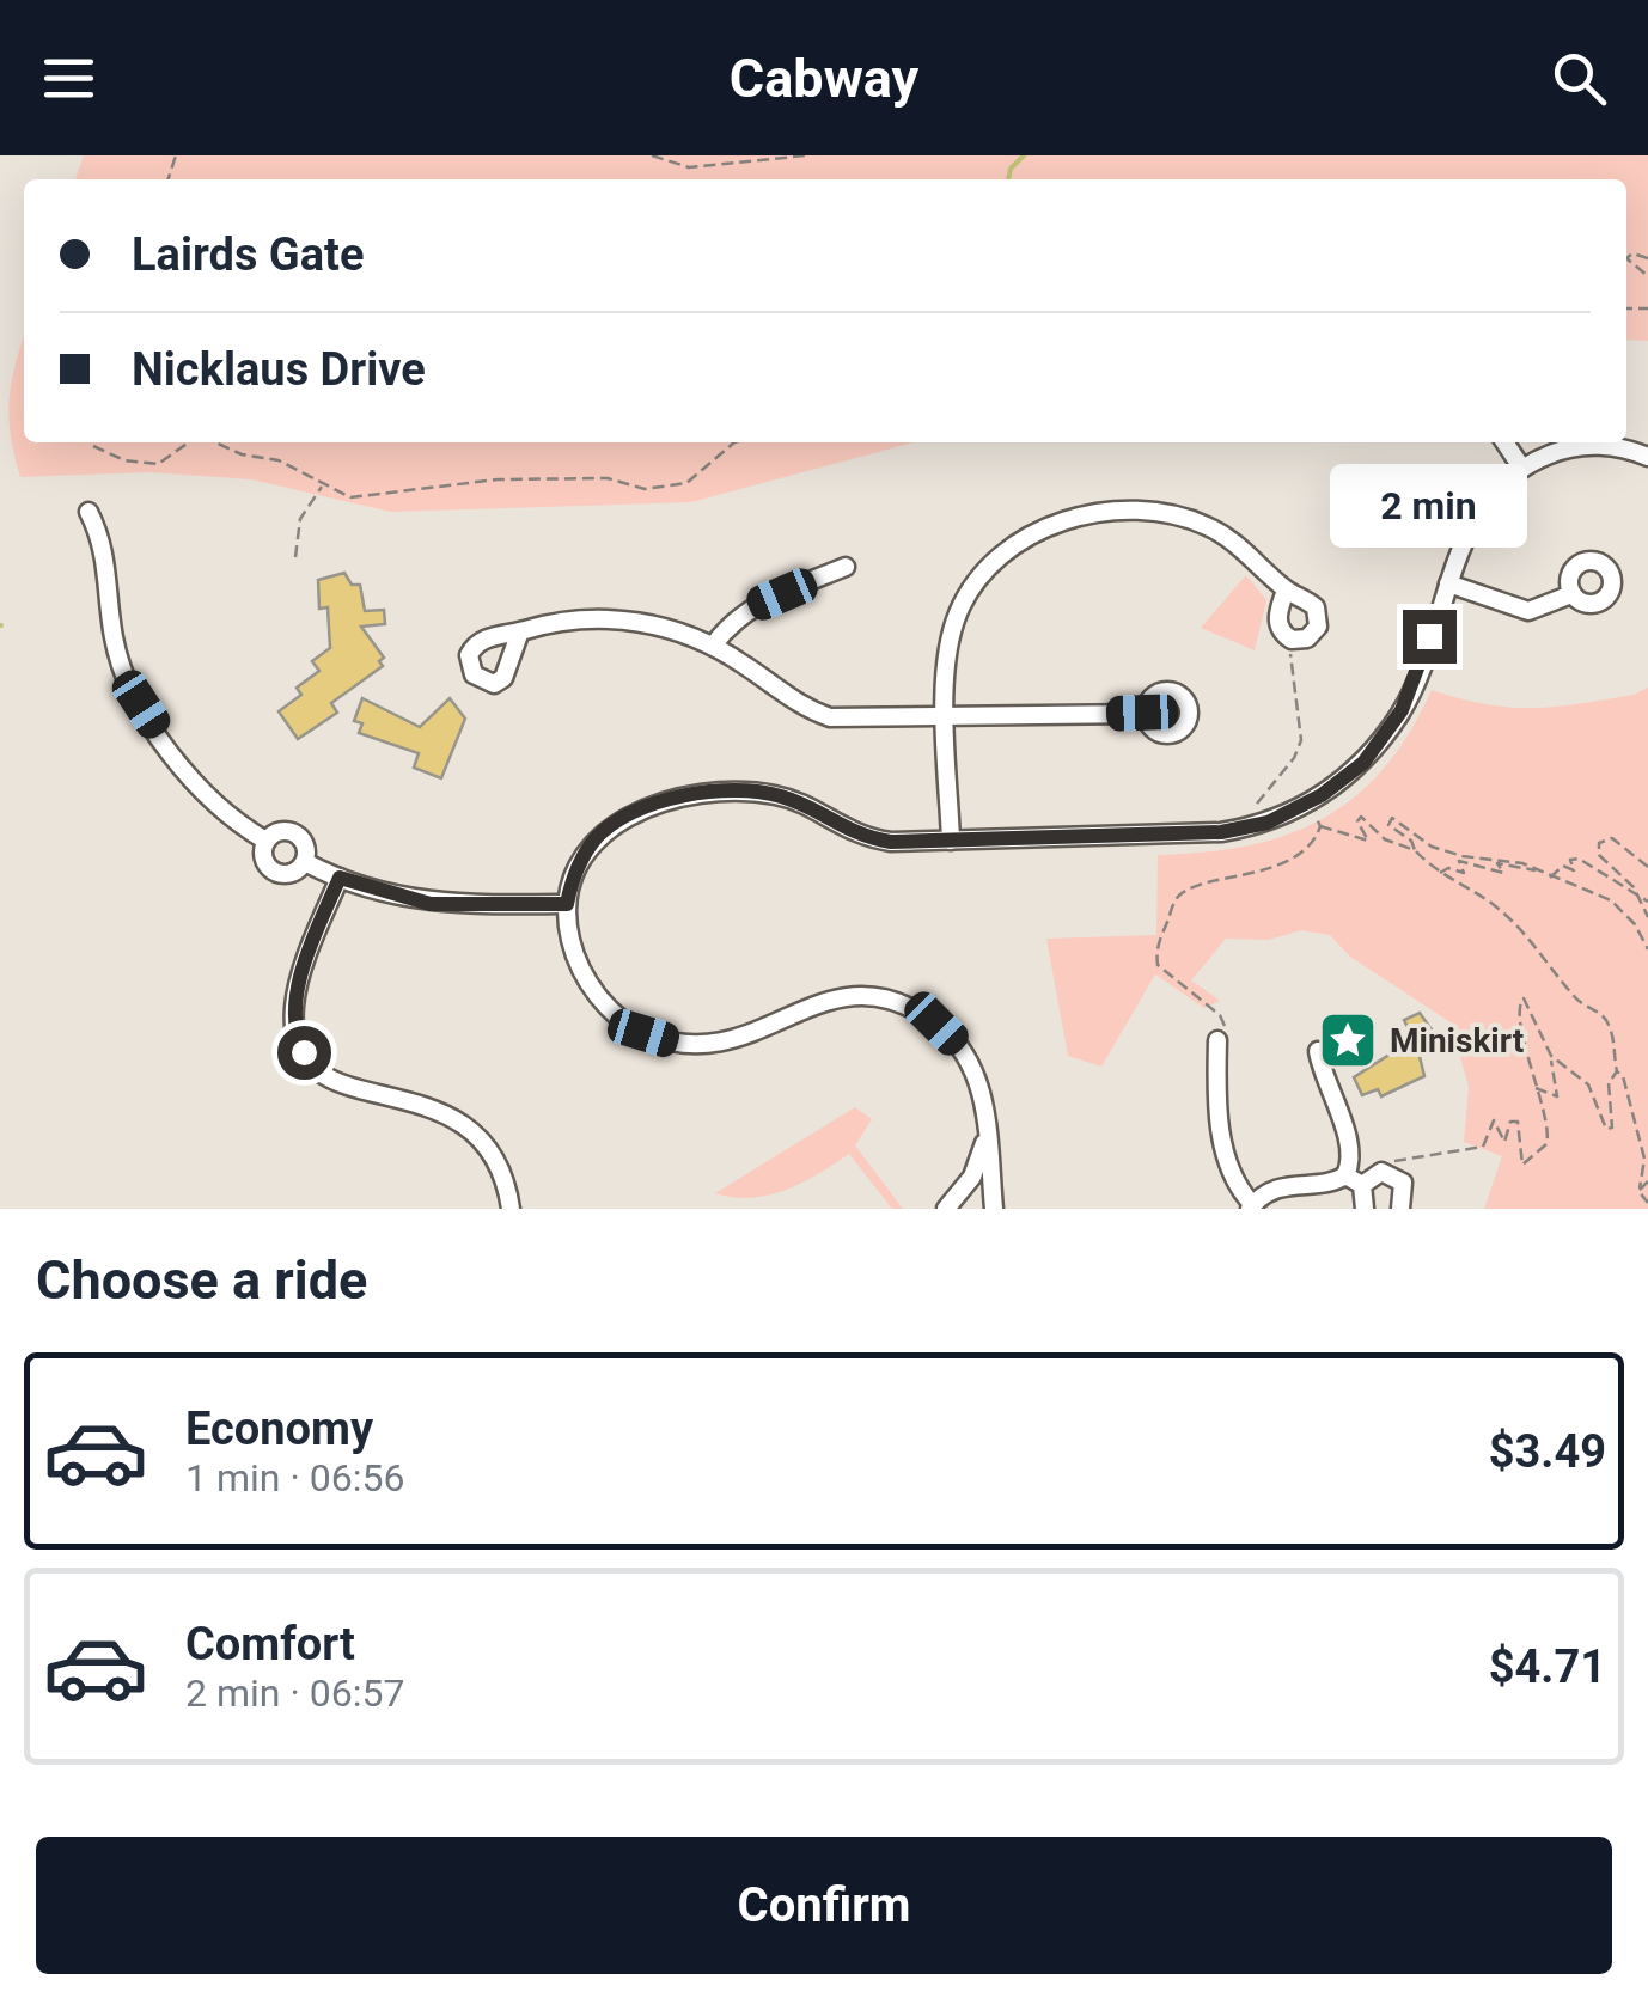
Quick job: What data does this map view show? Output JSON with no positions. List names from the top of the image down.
{
  "places": {
    "place": ["Miniskirt"]
  },
  "page": {
    "header": "Cabway",
    "banner": ["Lairds Gate", "Nicklaus Drive"],
    "bubble": "2 min",
    "heading": "Choose a ride",
    "list": [
      {
        "name": "Economy",
        "note": "1 min · 06:56",
        "value": "$3.49"
      },
      {
        "name": "Comfort",
        "note": "2 min · 06:57",
        "value": "$4.71"
      }
    ],
    "buttons": "Confirm"
  }
}
